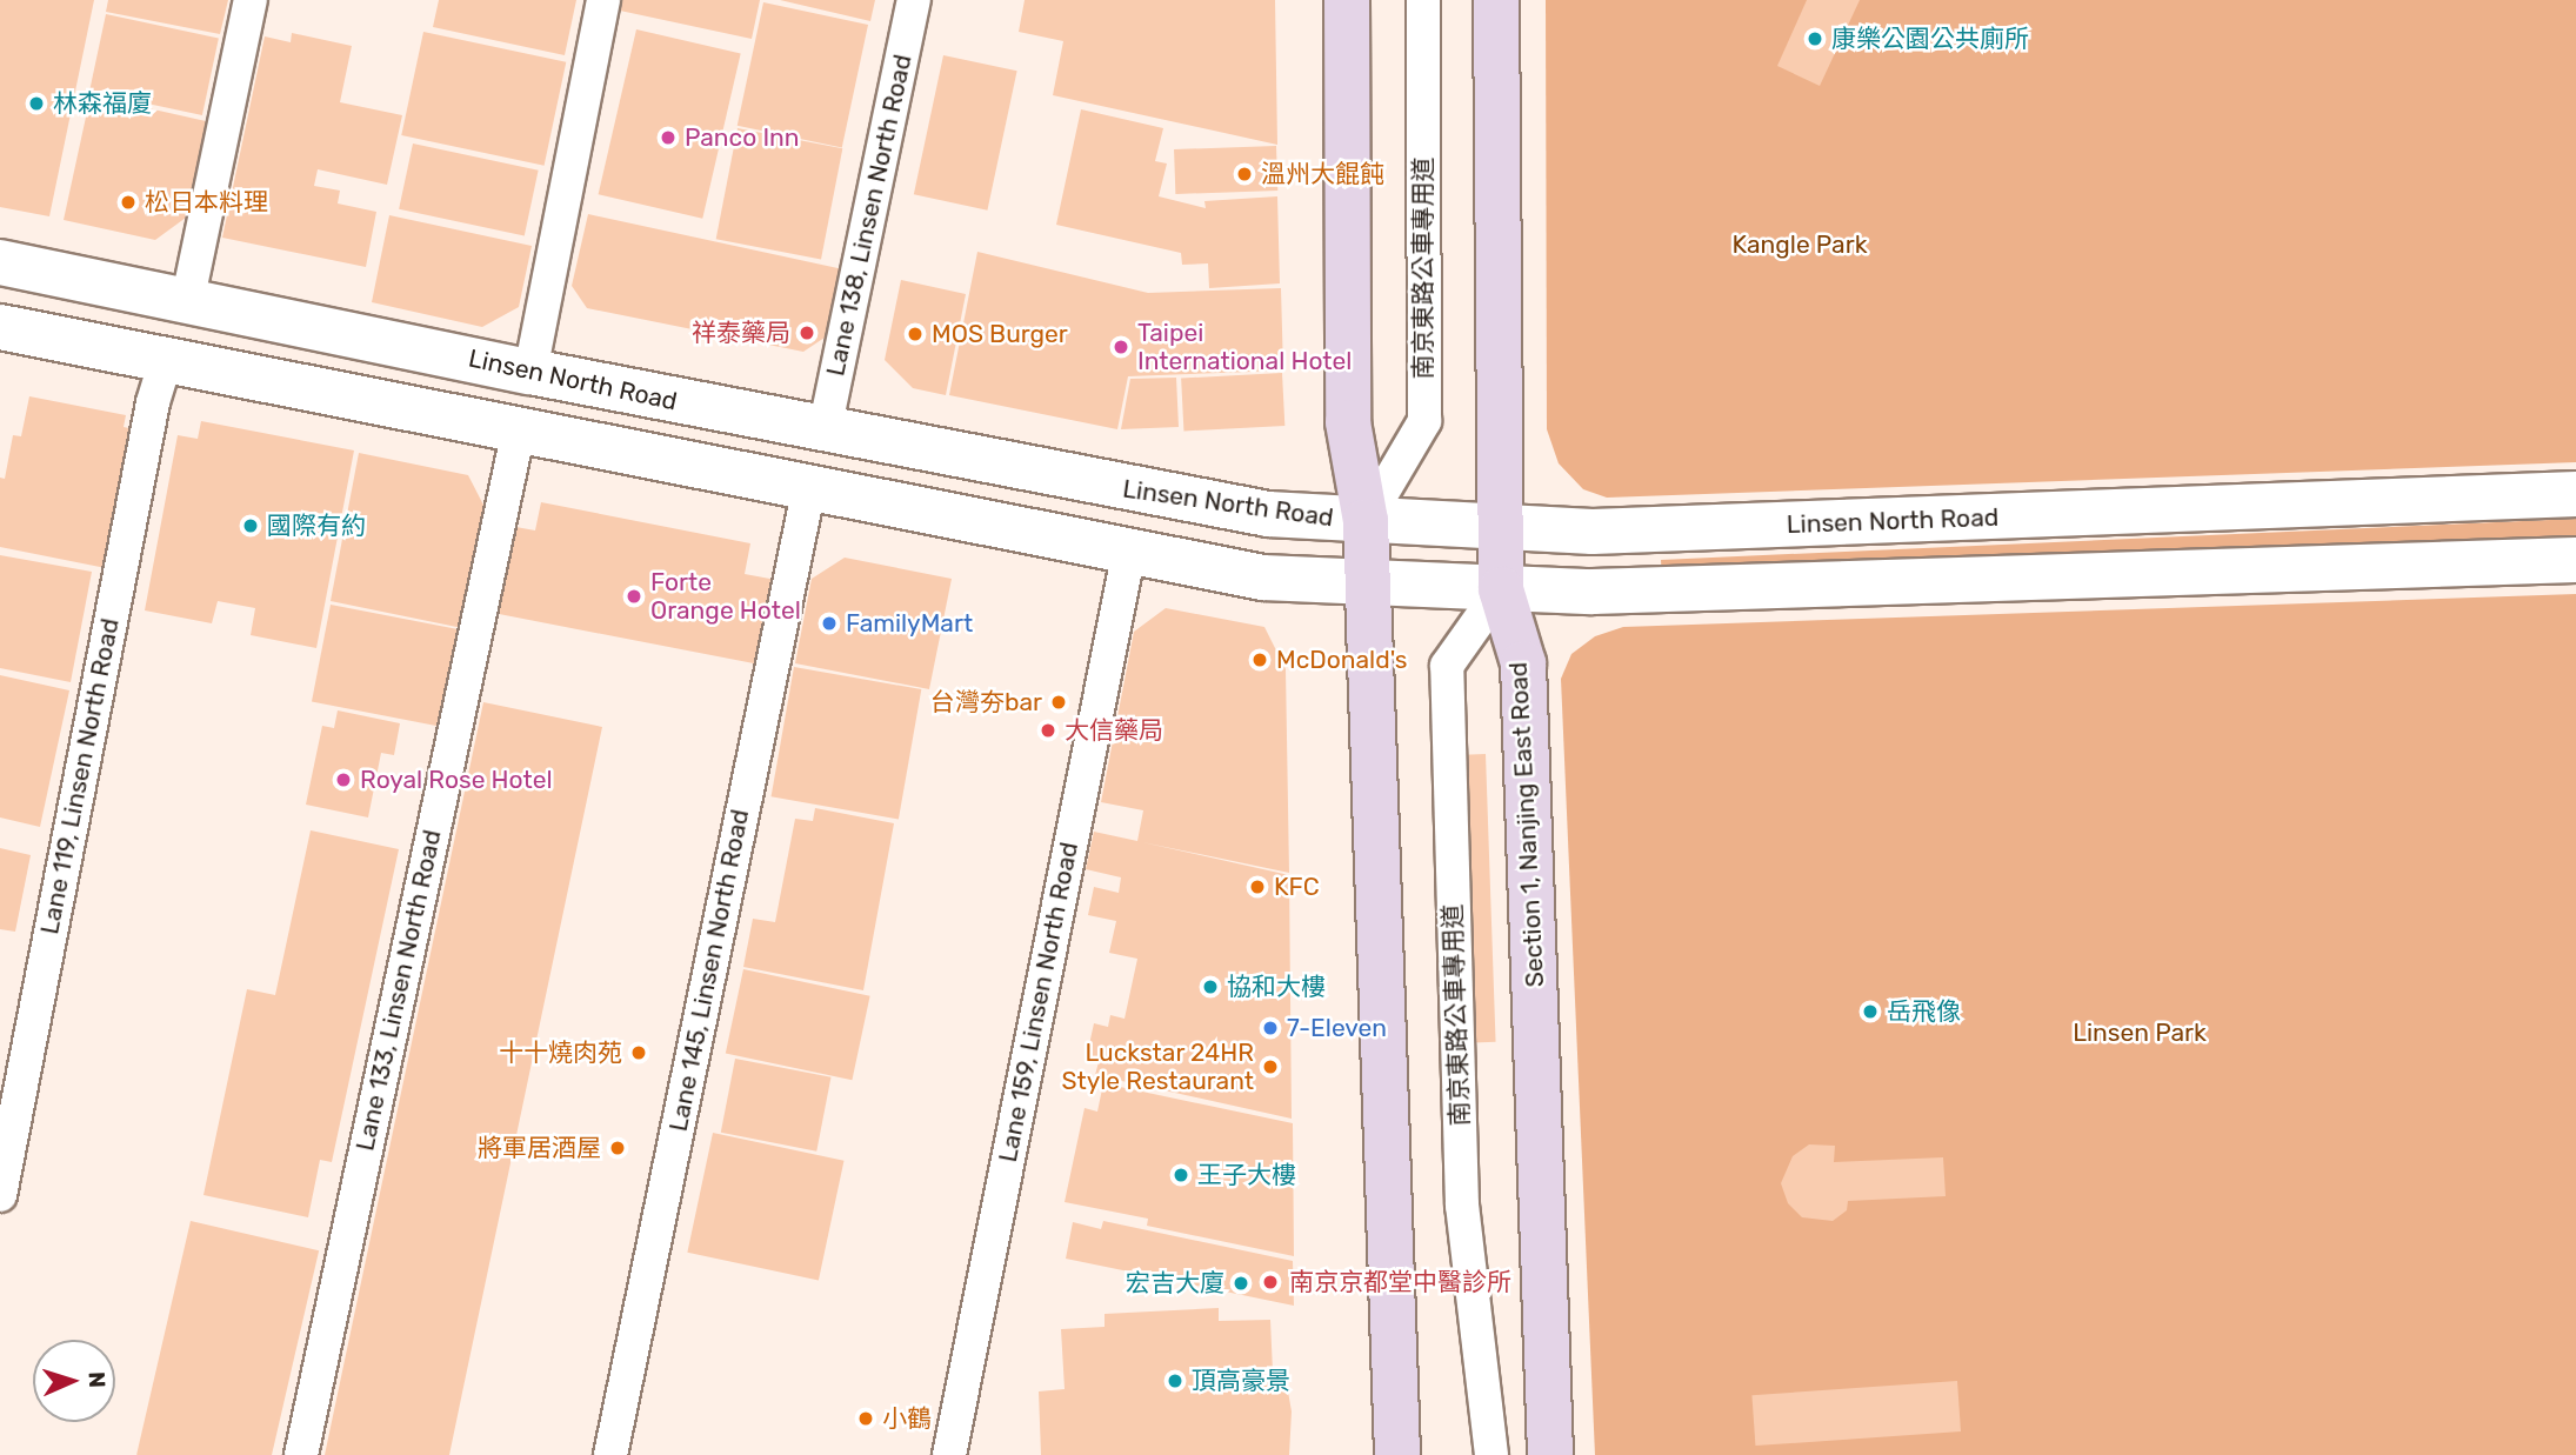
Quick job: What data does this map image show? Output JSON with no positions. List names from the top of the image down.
{
  "streets": {
    "main road": ["Section 1, Nanjing East Road"],
    "street": ["Linsen North Road"],
    "lane": [
      "Lane 138, Linsen North Road",
      "南京東路公車專用道",
      "Lane 119, Linsen North Road",
      "Lane 145, Linsen North Road",
      "Lane 133, Linsen North Road",
      "Lane 159, Linsen North Road"
    ]
  },
  "crossings": [
    ["Lane 138, Linsen North Road", "Linsen North Road"],
    ["南京東路公車專用道", "Linsen North Road"],
    ["南京東路公車專用道", "Section 1, Nanjing East Road"],
    ["Linsen North Road", "Section 1, Nanjing East Road"]
  ],
  "parks": ["Kangle Park", "Linsen Park"],
  "places": [
    "康樂公園公共廁所",
    "林森福廈",
    "Panco Inn",
    "溫州大餛飩",
    "松日本料理",
    "祥泰藥局",
    "MOS Burger",
    "Taipei International Hotel",
    "國際有約",
    "Forte Orange Hotel",
    "FamilyMart",
    "McDonald's",
    "台灣夯bar",
    "大信藥局",
    "Royal Rose Hotel",
    "KFC",
    "協和大樓",
    "岳飛像",
    "7-Eleven",
    "十十燒肉苑",
    "Luckstar 24HR Style Restaurant",
    "將軍居酒屋",
    "王子大樓",
    "南京京都堂中醫診所",
    "宏吉大廈",
    "頂高豪景",
    "小鶴"
  ],
  "north": "right"
}
